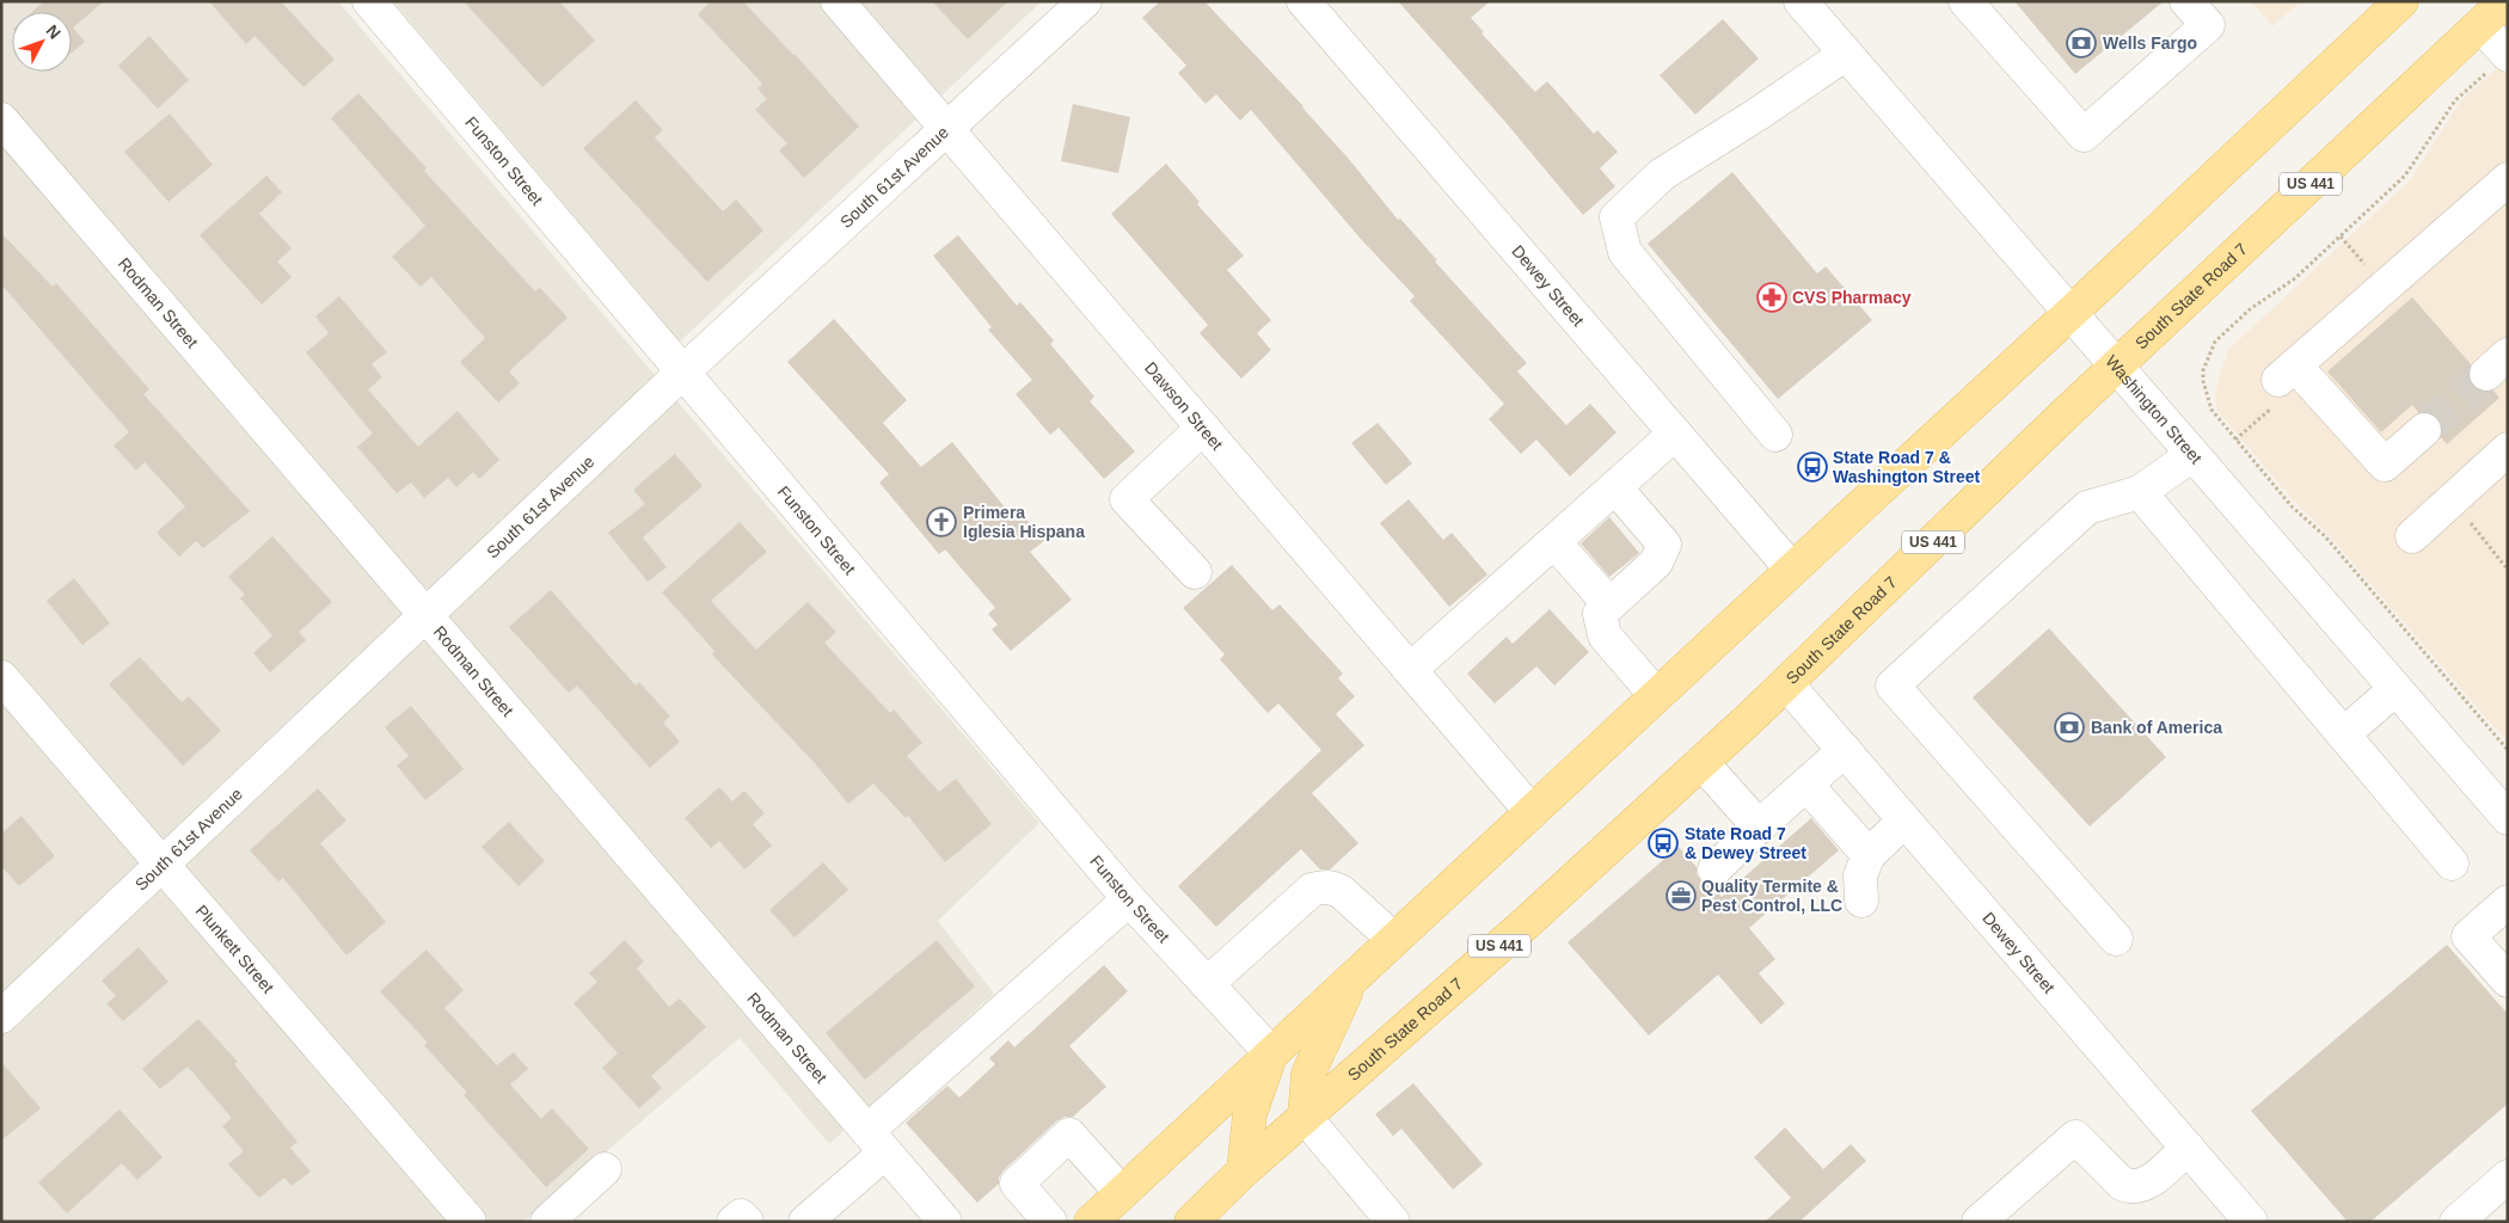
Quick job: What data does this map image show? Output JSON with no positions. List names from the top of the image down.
{
  "streets": {
    "main road": ["US 441", "South State Road 7"],
    "street": [
      "Funston Street",
      "South 61st Avenue",
      "Dewey Street",
      "Rodman Street",
      "Dawson Street",
      "Washington Street",
      "Plunkett Street"
    ]
  },
  "crossings": [
    ["Funston Street", "South 61st Avenue"],
    ["South 61st Avenue", "Rodman Street"],
    ["South 61st Avenue", "Dawson Street"],
    ["South 61st Avenue", "Plunkett Street"],
    ["Dewey Street", "South State Road 7"],
    ["South State Road 7", "Washington Street"]
  ],
  "places": {
    "bank": ["Wells Fargo", "Bank of America"],
    "pharmacy": ["CVS Pharmacy"],
    "bus stop": ["State Road 7 & Washington Street", "State Road 7 & Dewey Street"],
    "church": ["Primera Iglesia Hispana"],
    "office": ["Quality Termite & Pest Control, LLC"]
  },
  "north": "top right"
}
